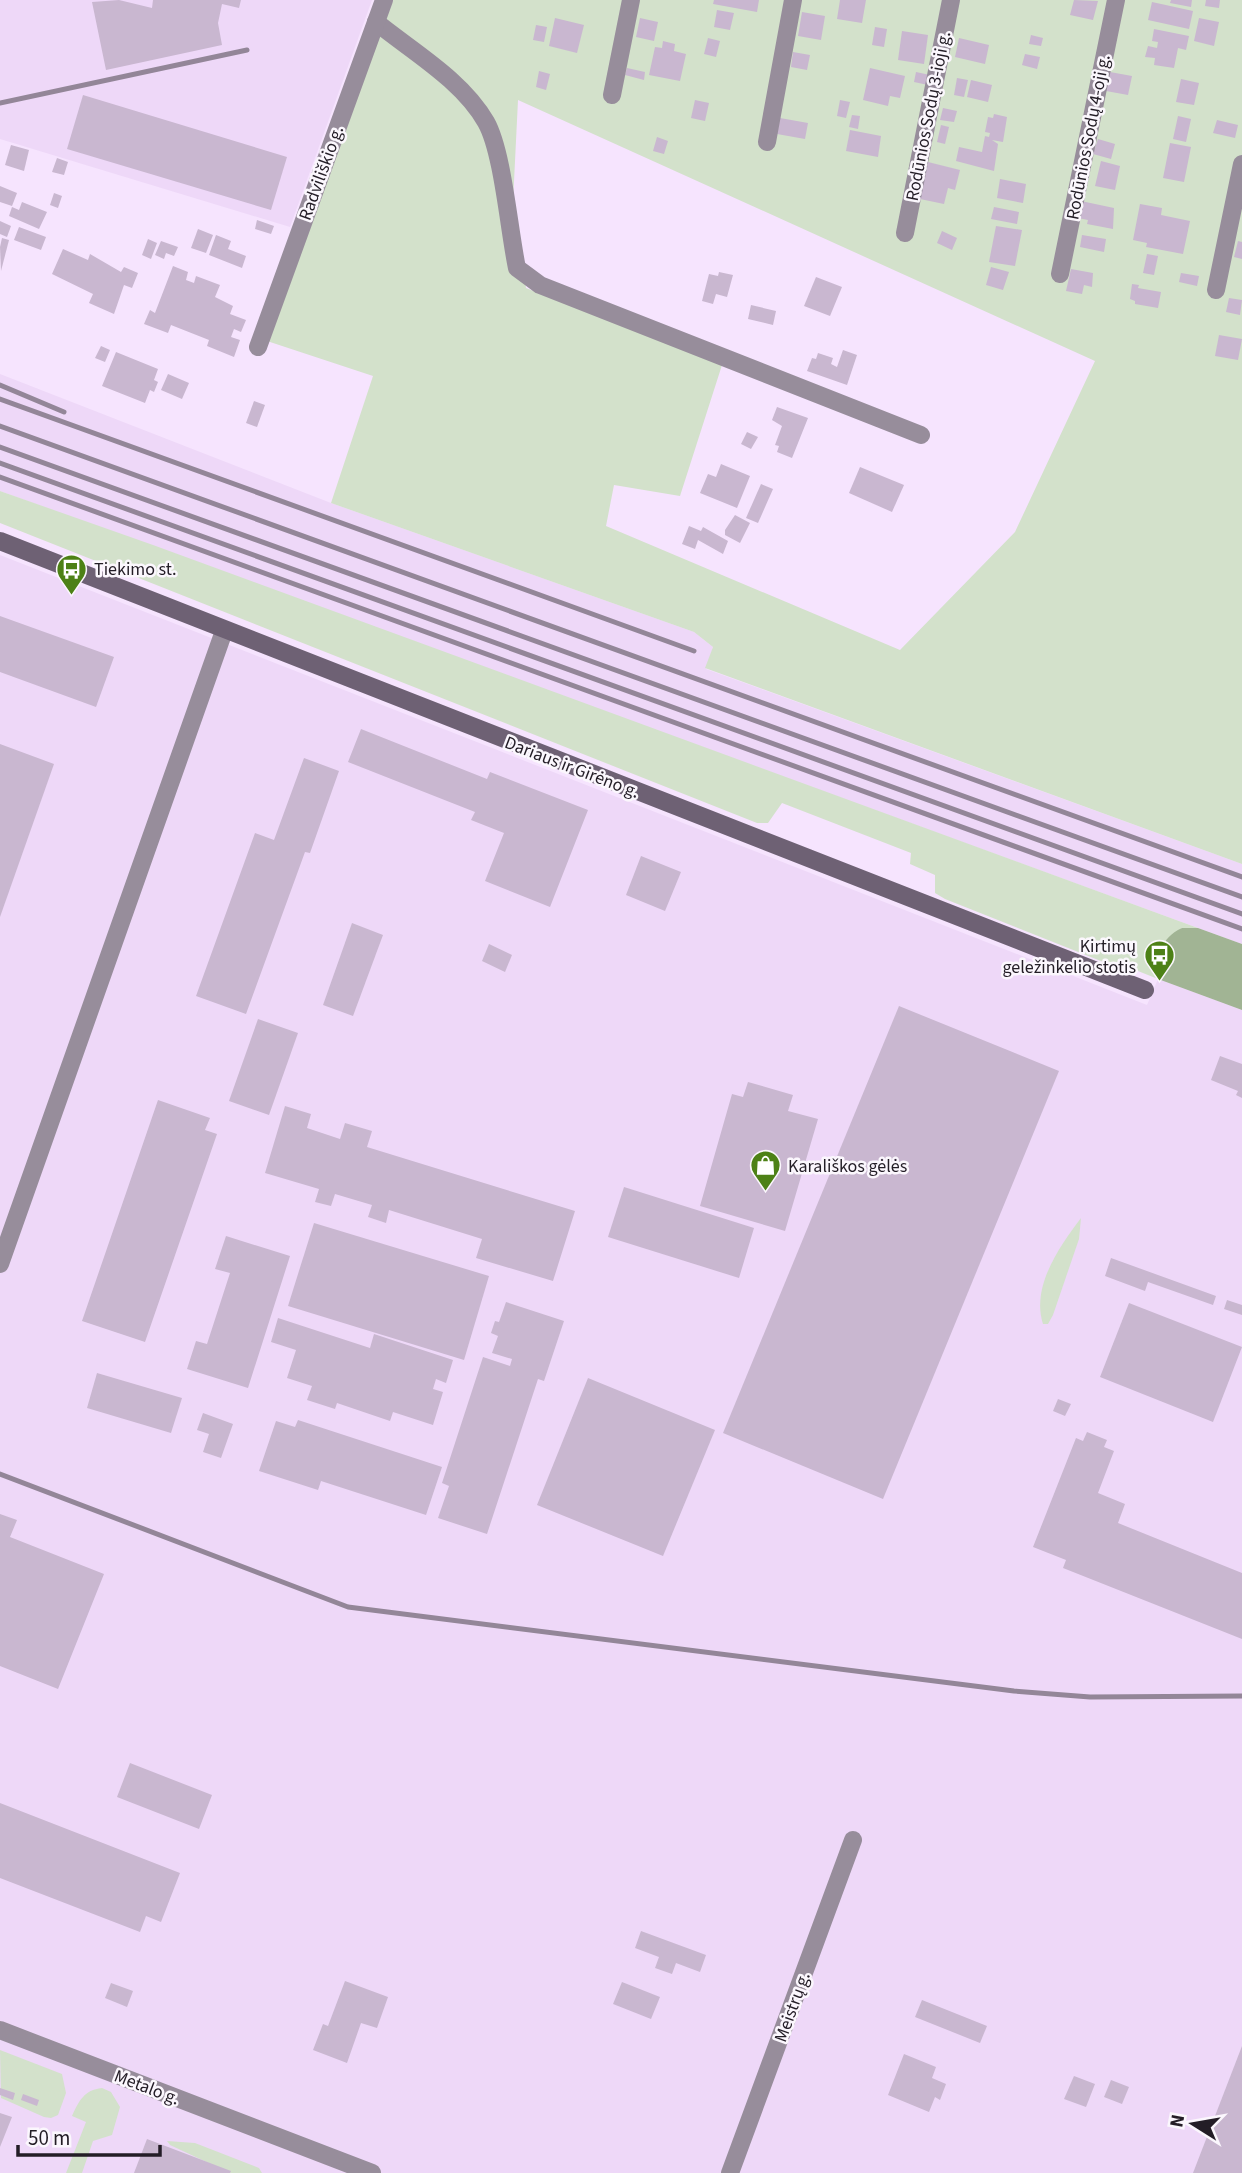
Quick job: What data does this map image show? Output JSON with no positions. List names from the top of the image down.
{
  "streets": {
    "street": [
      "Rodūnios Sodų 3-ioji g.",
      "Rodūnios Sodų 4-oji g.",
      "Radviliškio g.",
      "Dariaus ir Girėno g.",
      "Meistrų g.",
      "Metalo g."
    ]
  },
  "places": {
    "bus stop": ["Tiekimo st.", "Kirtimų geležinkelio stotis"],
    "shop": ["Karališkos gėlės"]
  },
  "scale_bar": "50 m",
  "north": "left"
}
